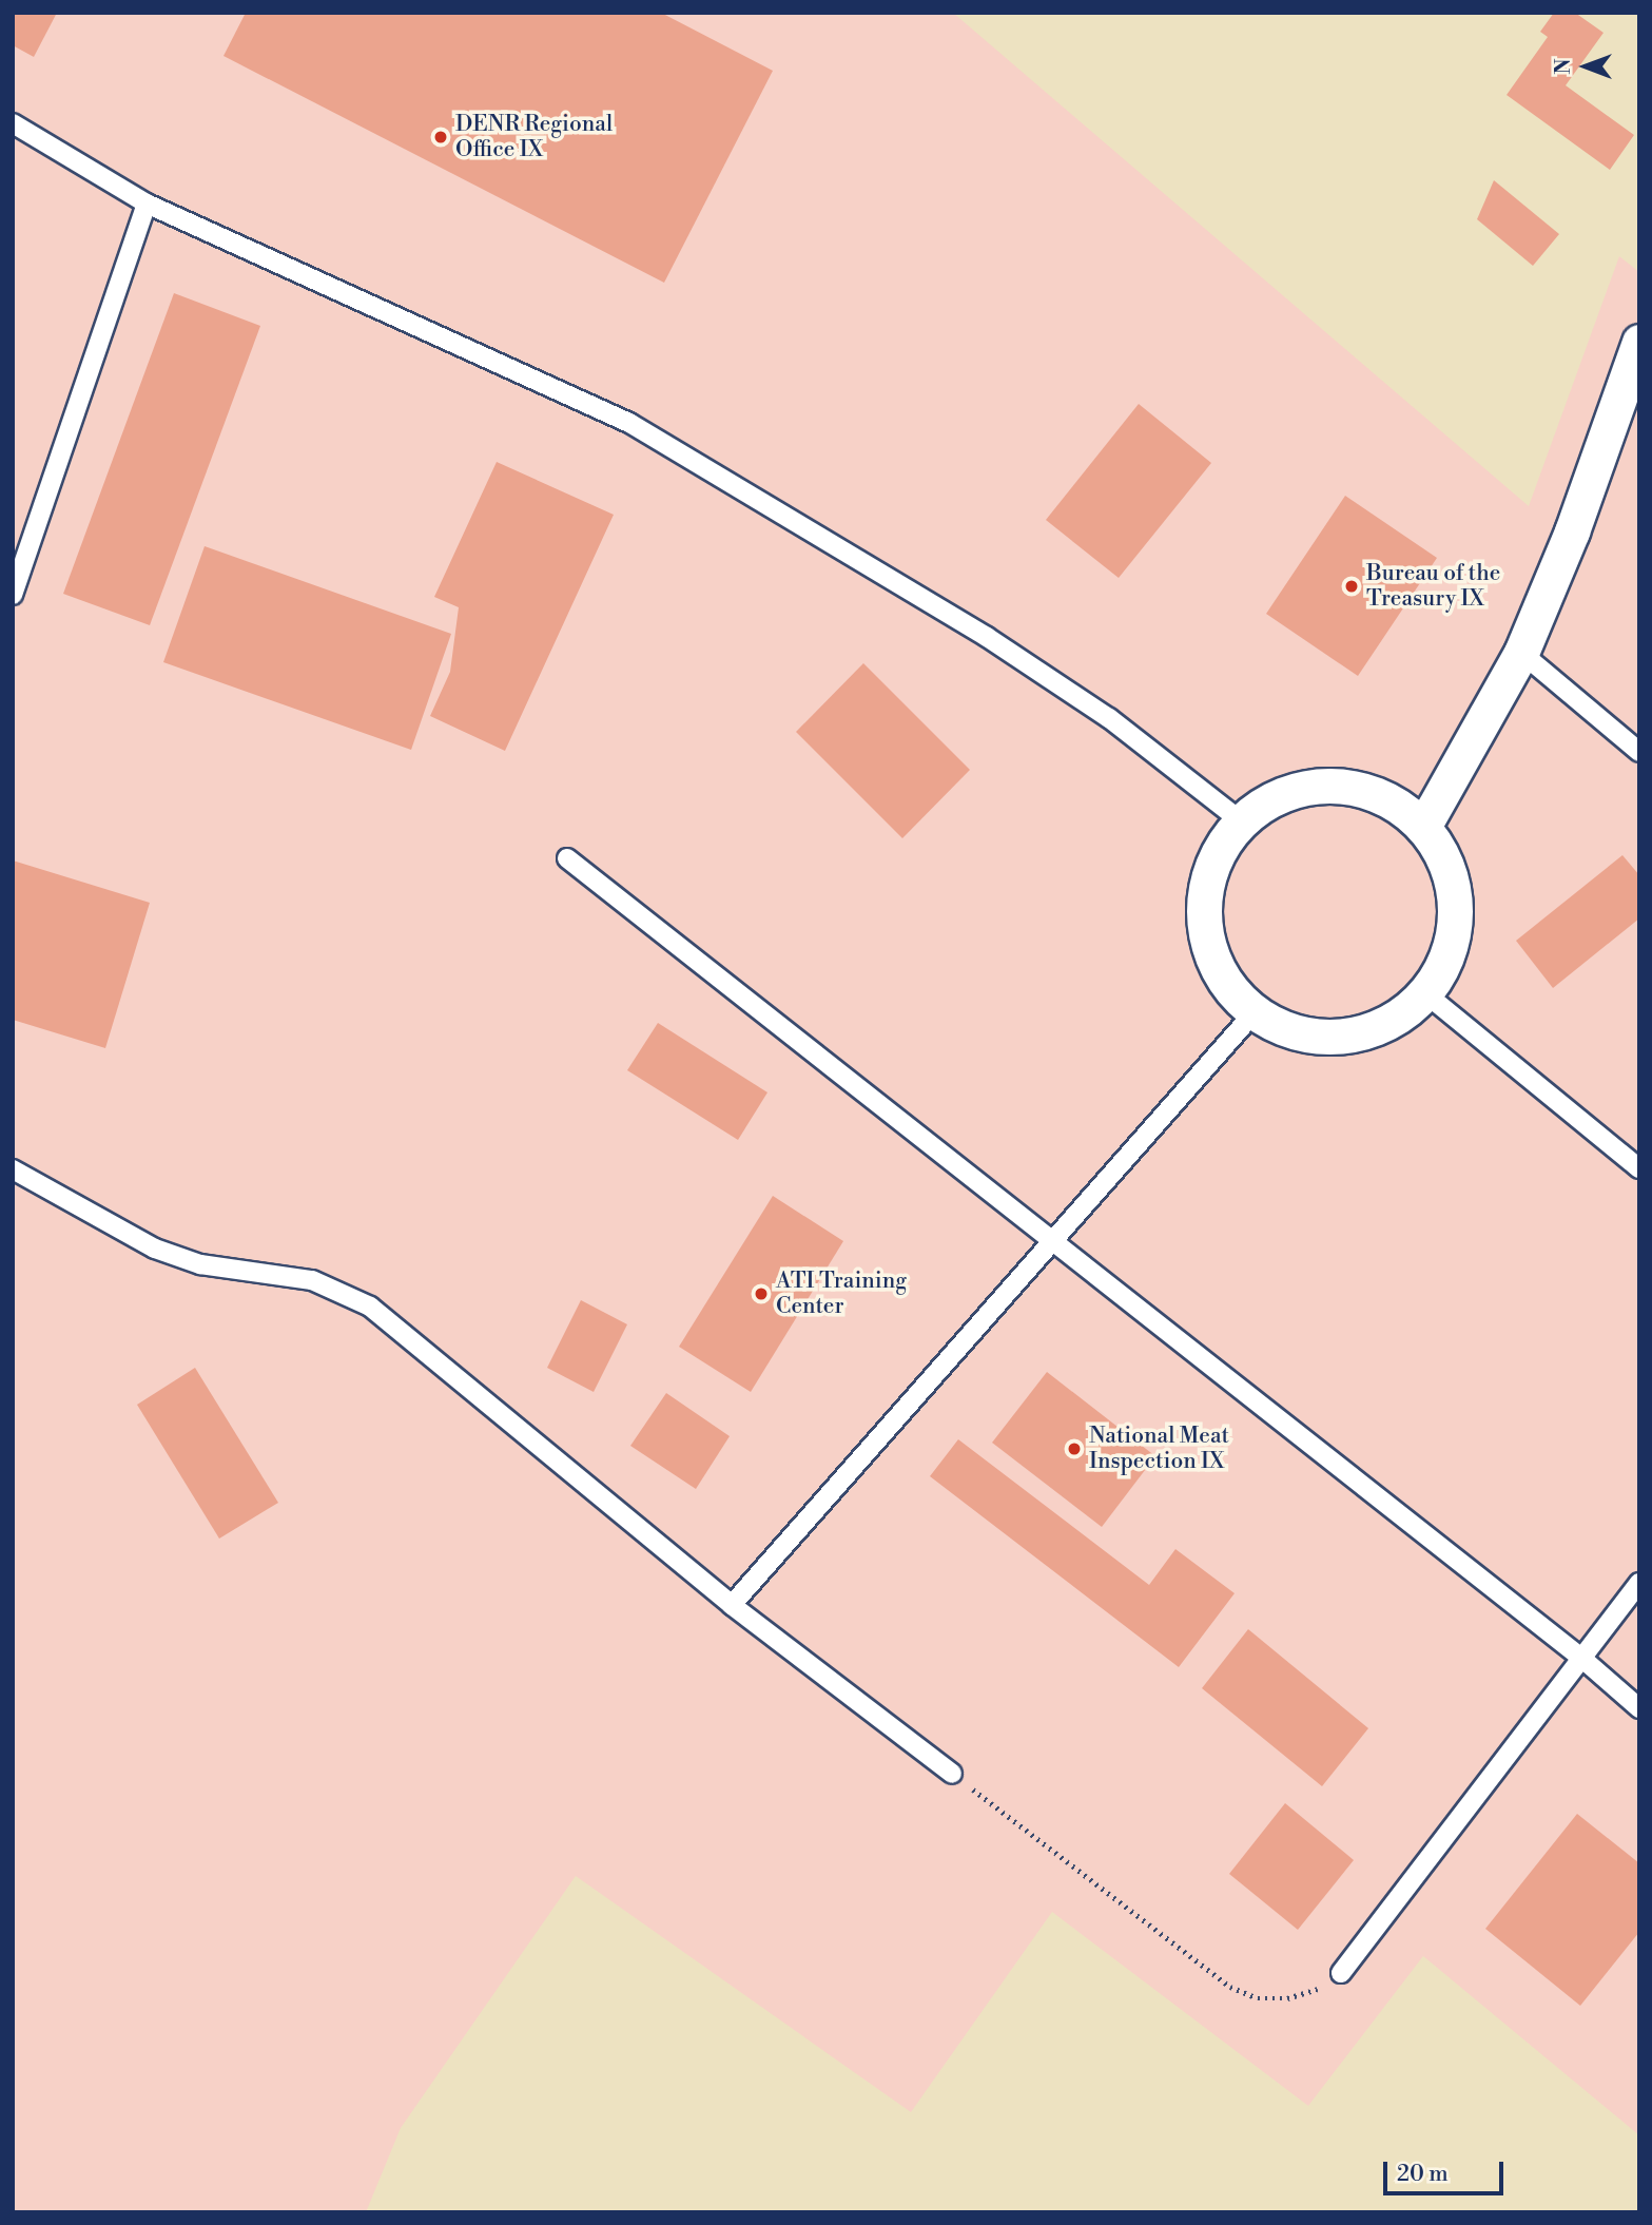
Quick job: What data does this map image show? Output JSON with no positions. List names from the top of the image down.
{
  "places": [
    "DENR Regional Office IX",
    "Bureau of the Treasury IX",
    "ATI Training Center",
    "National Meat Inspection IX"
  ],
  "scale_bar": "20 m",
  "north": "left"
}
